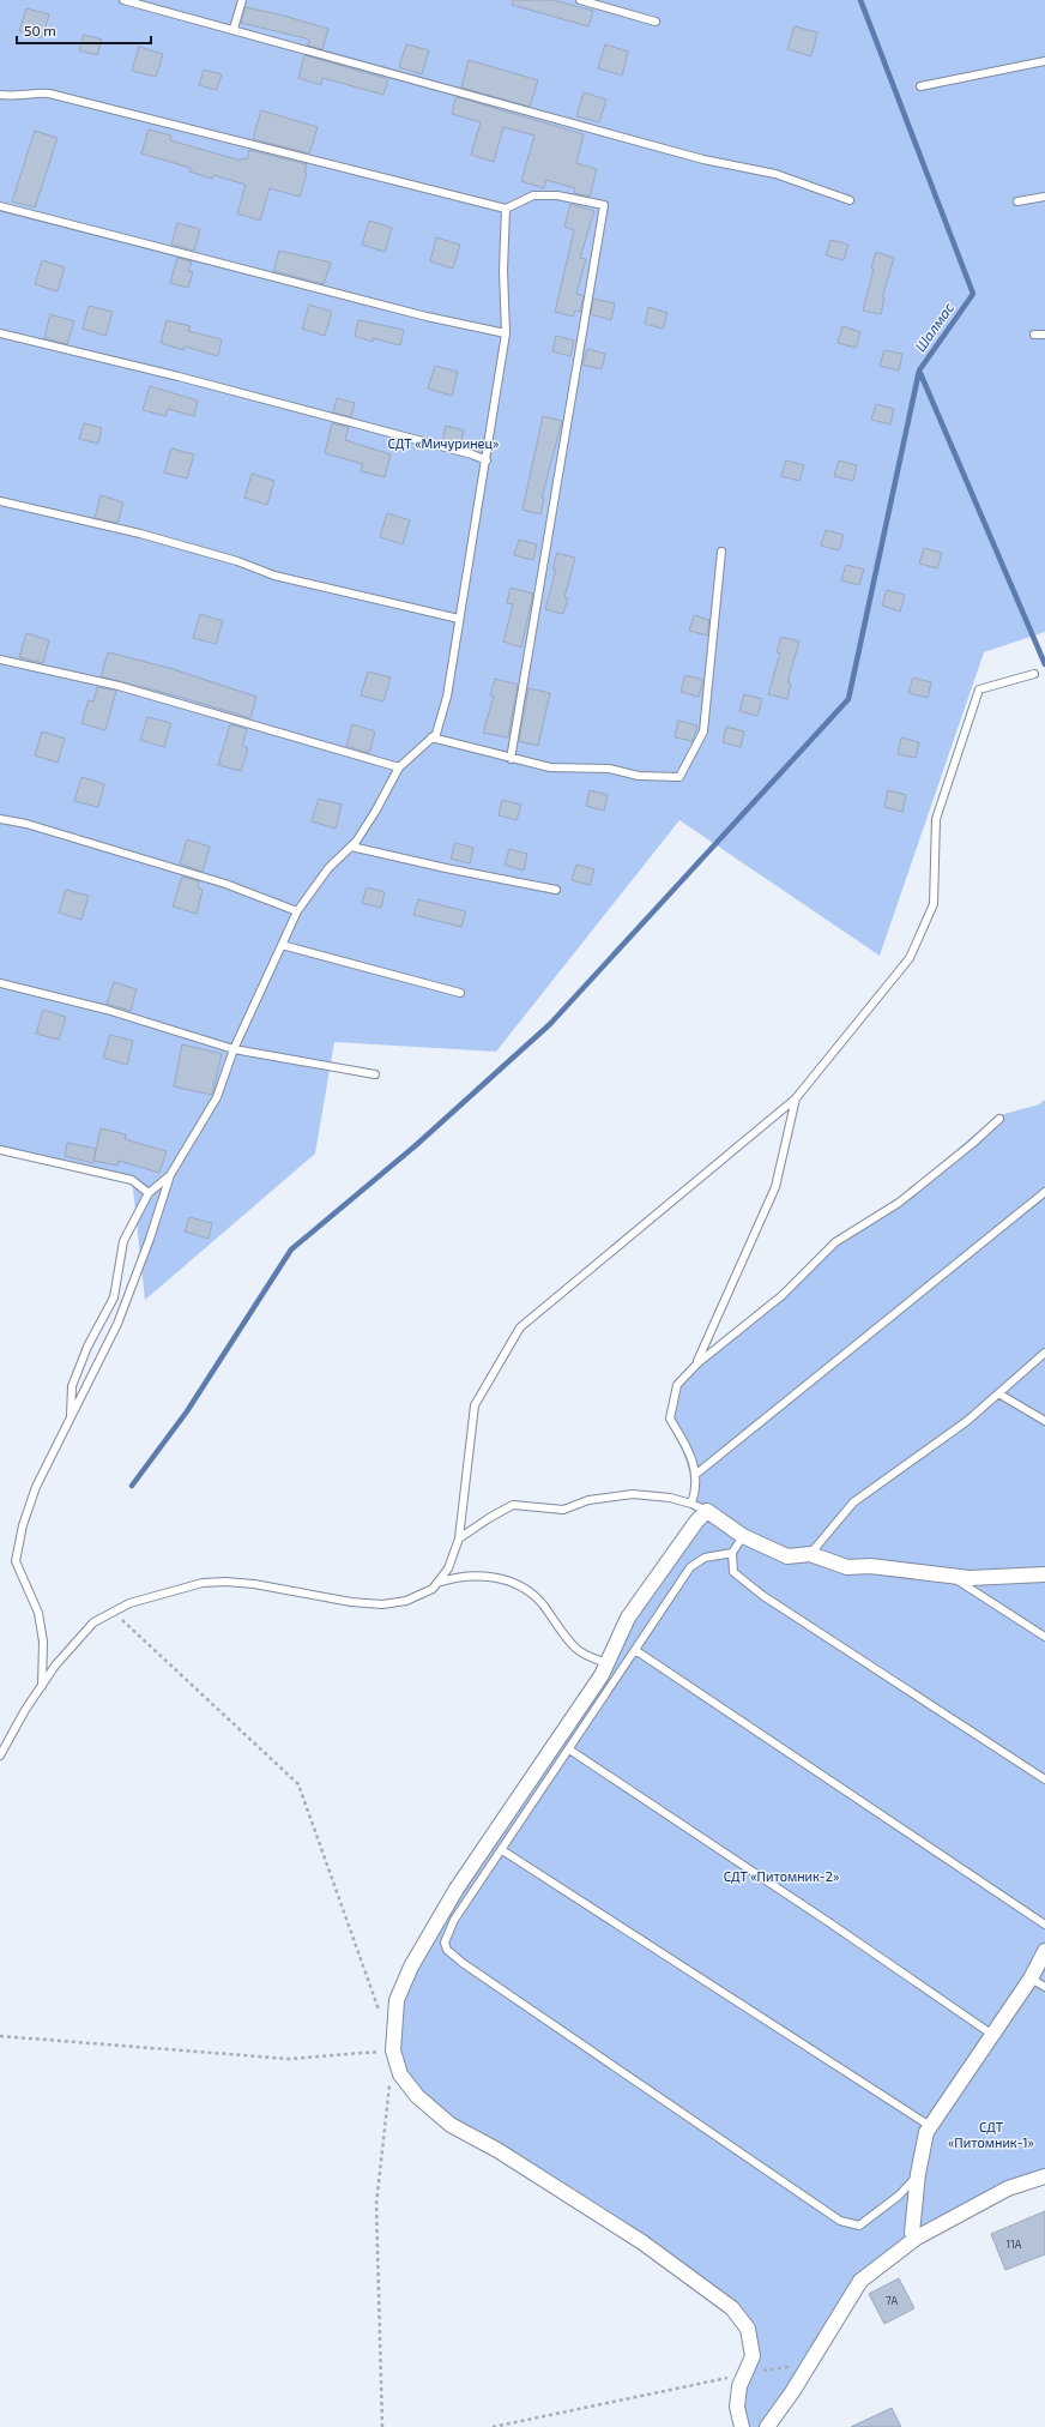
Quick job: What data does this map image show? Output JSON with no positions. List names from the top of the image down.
{
  "water": ["Шалмас"],
  "parks": ["СДТ «Мичуринец»", "СДТ «Питомник-2»", "СДТ «Питомник-1»"],
  "house_numbers": ["11А", "7А"],
  "scale_bar": "50 m"
}
